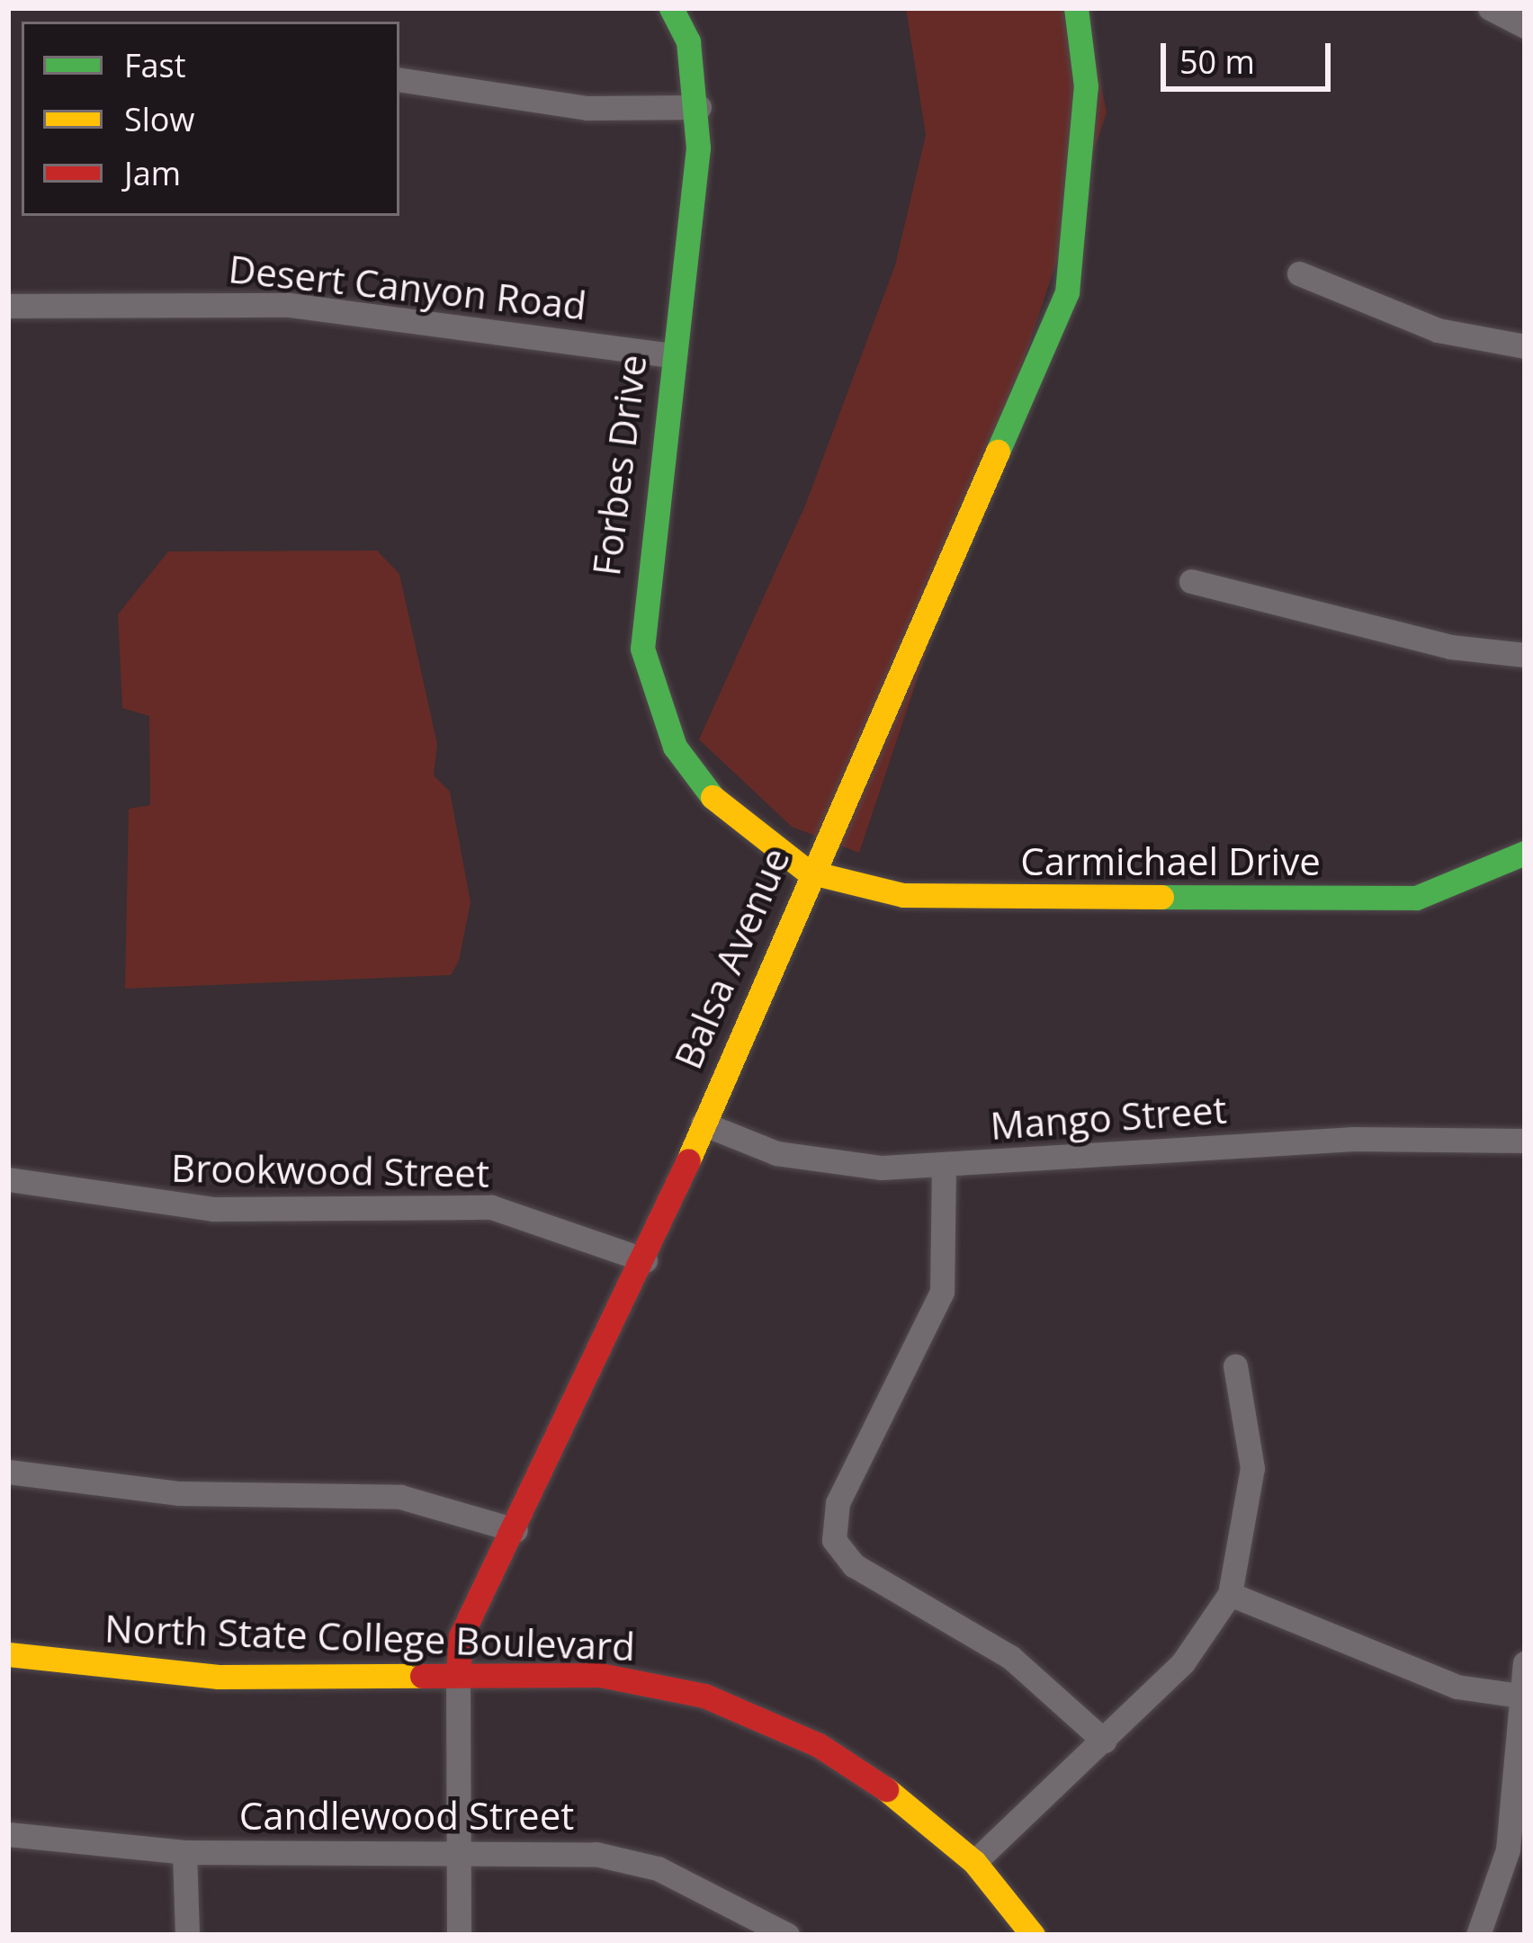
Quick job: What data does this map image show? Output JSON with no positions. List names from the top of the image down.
{
  "streets": {
    "street": [
      "Desert Canyon Road",
      "Forbes Drive",
      "Carmichael Drive",
      "Balsa Avenue",
      "Mango Street",
      "Brookwood Street",
      "North State College Boulevard",
      "Candlewood Street"
    ]
  },
  "crossings": [
    ["Desert Canyon Road", "Forbes Drive"],
    ["Forbes Drive", "Carmichael Drive"],
    ["Forbes Drive", "Balsa Avenue"],
    ["Carmichael Drive", "Balsa Avenue"],
    ["Balsa Avenue", "Mango Street"],
    ["Balsa Avenue", "Brookwood Street"],
    ["Balsa Avenue", "North State College Boulevard"],
    ["Balsa Avenue", "Candlewood Street"]
  ],
  "legend": ["Fast", "Slow", "Jam"],
  "scale_bar": "50 m"
}
